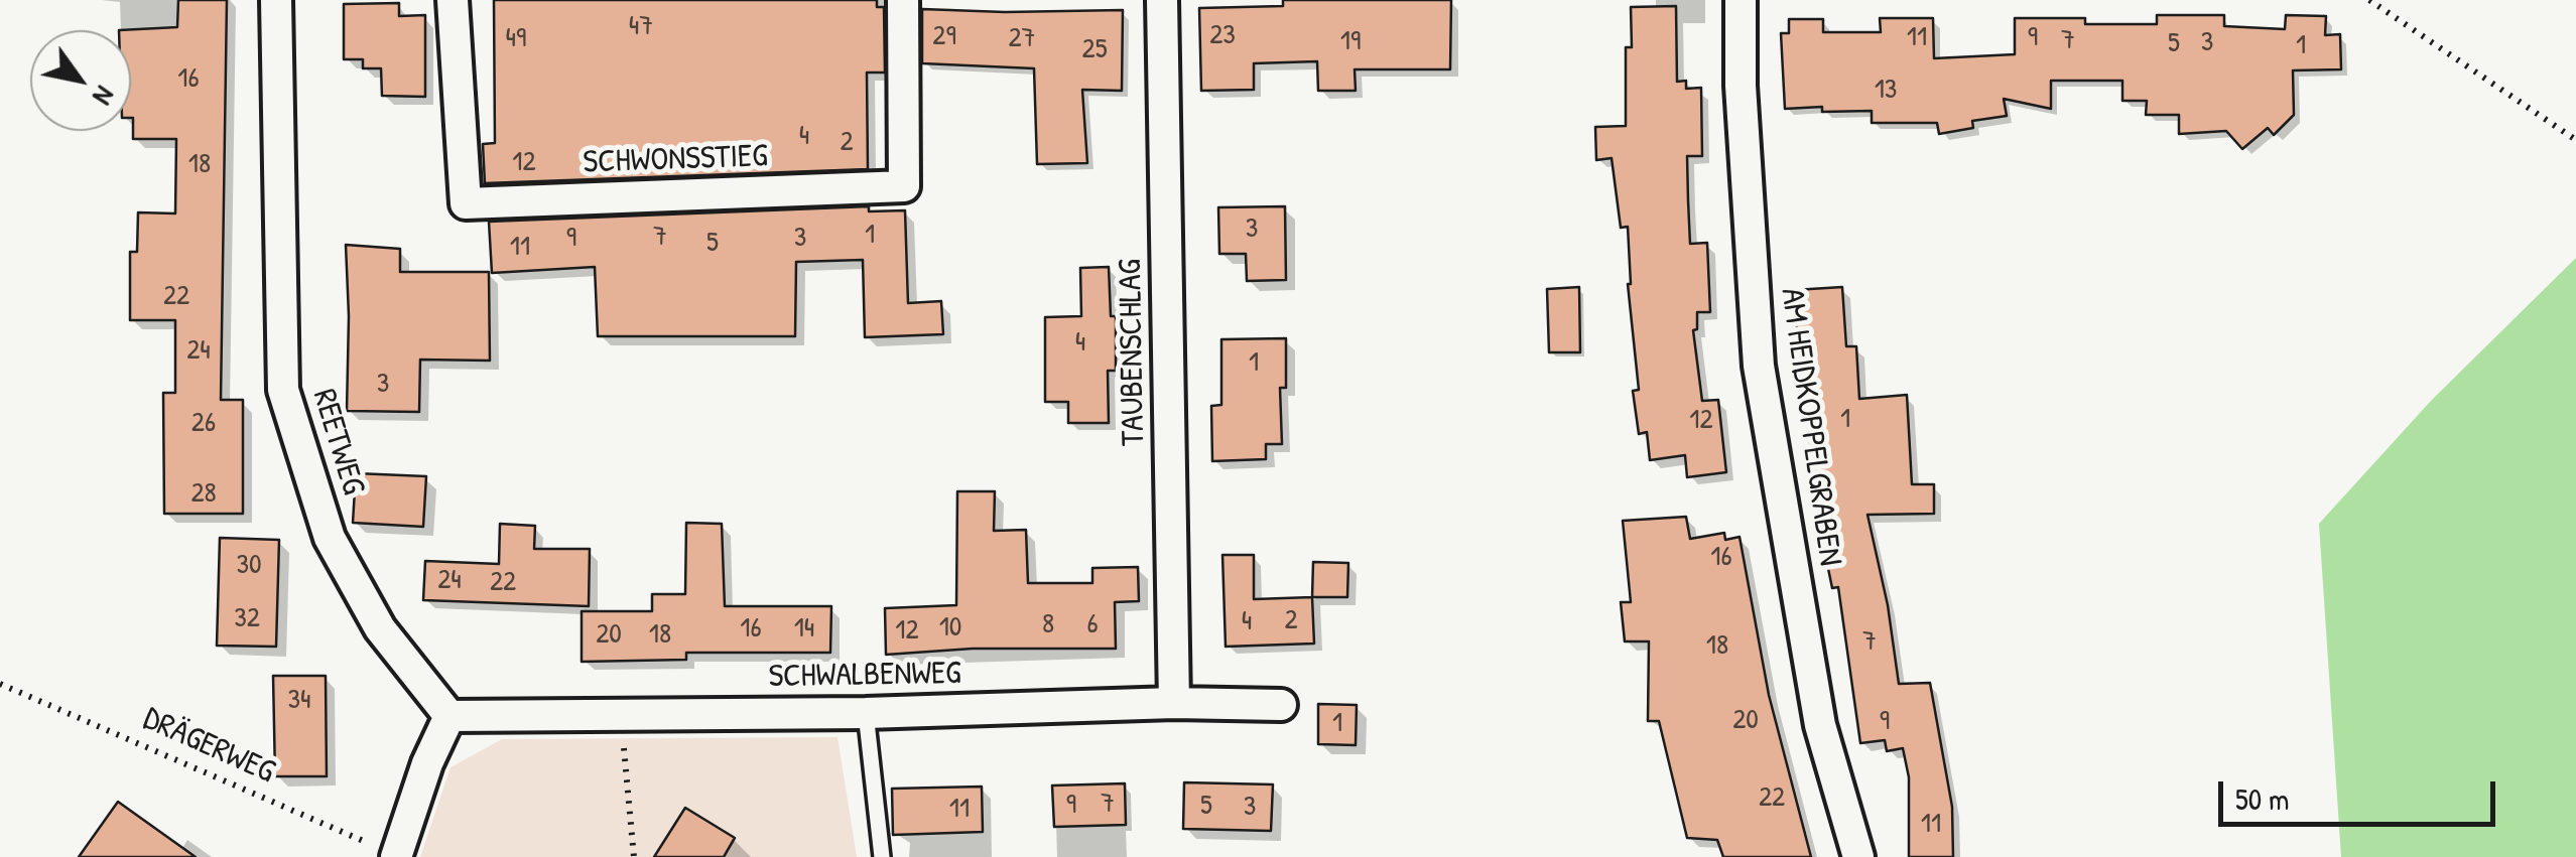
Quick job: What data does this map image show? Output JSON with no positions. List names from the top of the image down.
{
  "streets": {
    "street": [
      "SCHWONSSTIEG",
      "TAUBENSCHLAG",
      "AM HEIDKOPPELGRABEN",
      "REETWEG",
      "SCHWALBENWEG"
    ],
    "path": ["DRÄGERWEG"]
  },
  "crossings": [
    ["TAUBENSCHLAG", "SCHWALBENWEG"],
    ["REETWEG", "SCHWALBENWEG"]
  ],
  "house_numbers": [
    "47",
    "23",
    "29",
    "11",
    "9",
    "49",
    "27",
    "7",
    "19",
    "3",
    "5",
    "1",
    "25",
    "16",
    "13",
    "4",
    "2",
    "12",
    "18",
    "3",
    "1",
    "7",
    "9",
    "3",
    "5",
    "11",
    "22",
    "4",
    "24",
    "1",
    "3",
    "1",
    "12",
    "26",
    "28",
    "16",
    "30",
    "24",
    "22",
    "32",
    "2",
    "4",
    "8",
    "6",
    "10",
    "16",
    "14",
    "12",
    "20",
    "18",
    "7",
    "18",
    "34",
    "20",
    "9",
    "1",
    "22",
    "7",
    "9",
    "5",
    "3",
    "11",
    "11"
  ],
  "scale_bar": "50 m",
  "north": "bottom right"
}
